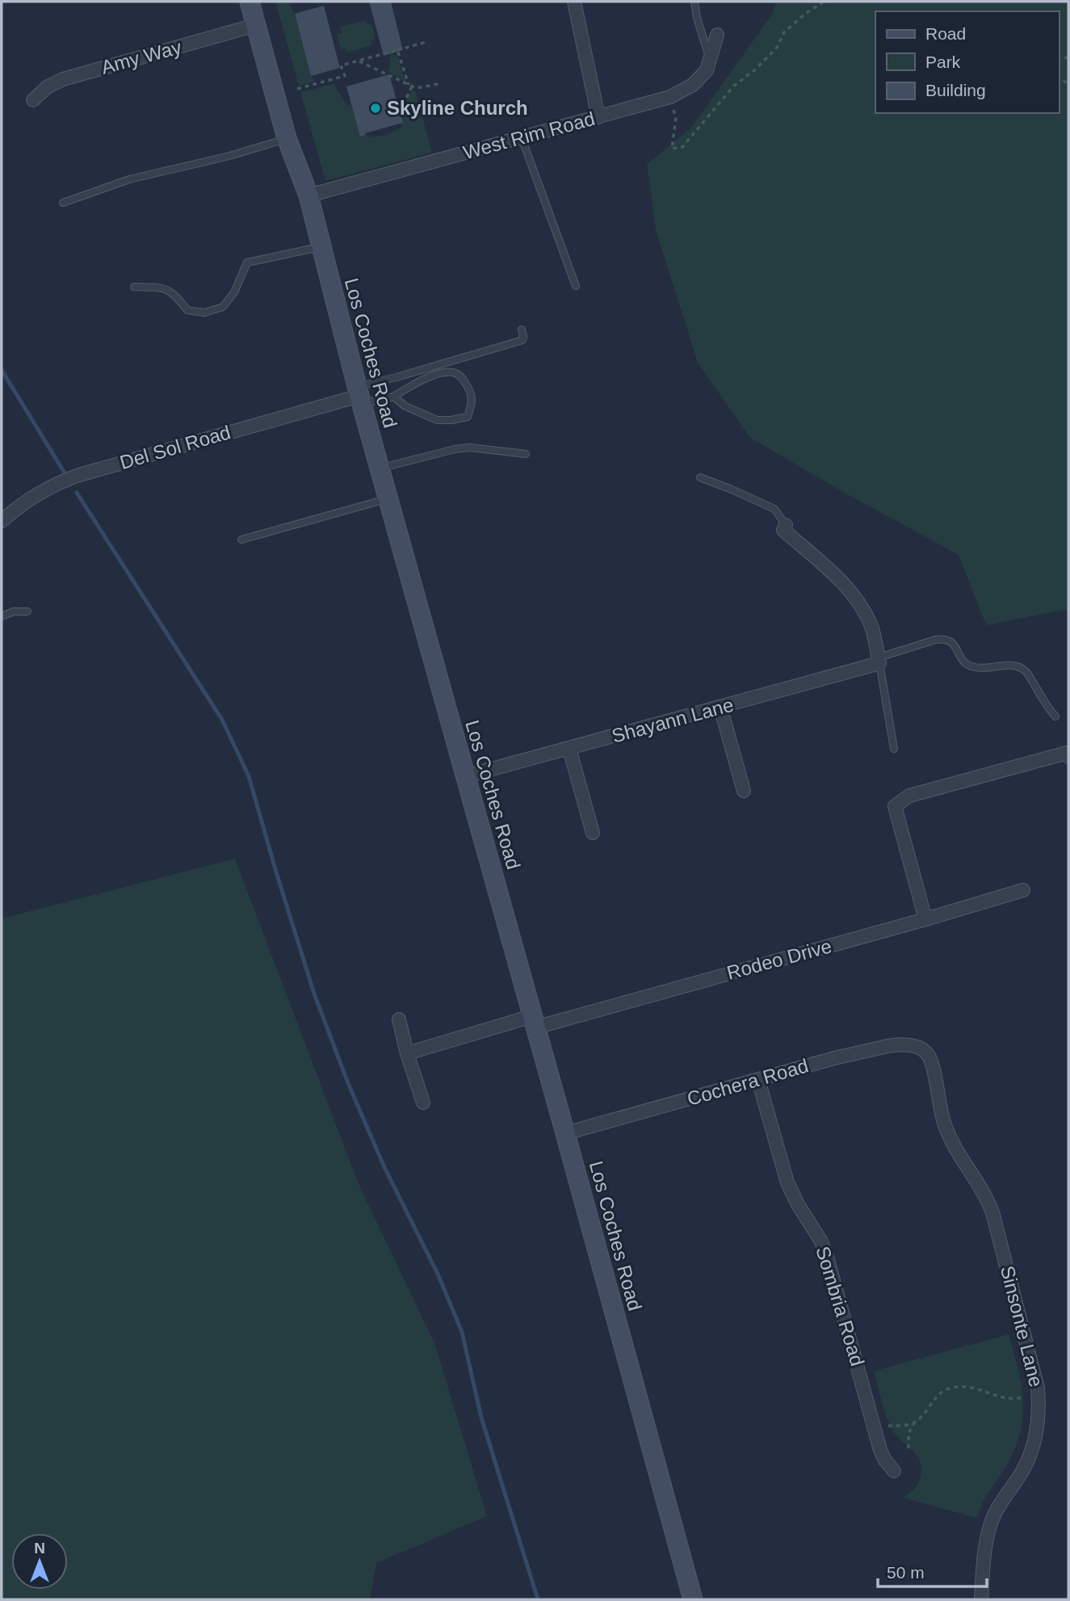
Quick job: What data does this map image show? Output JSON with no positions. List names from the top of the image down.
{
  "streets": {
    "main road": ["Los Coches Road"],
    "street": [
      "Amy Way",
      "West Rim Road",
      "Del Sol Road",
      "Shayann Lane",
      "Rodeo Drive",
      "Cochera Road",
      "Sombria Road",
      "Sinsonte Lane"
    ]
  },
  "crossings": [
    ["Amy Way", "Los Coches Road"],
    ["West Rim Road", "Los Coches Road"],
    ["Los Coches Road", "Del Sol Road"],
    ["Los Coches Road", "Shayann Lane"],
    ["Los Coches Road", "Rodeo Drive"],
    ["Los Coches Road", "Cochera Road"],
    ["Cochera Road", "Sombria Road"],
    ["Cochera Road", "Sinsonte Lane"]
  ],
  "places": ["Skyline Church"],
  "legend": ["Road", "Park", "Building"],
  "scale_bar": "50 m",
  "north": "top"
}
